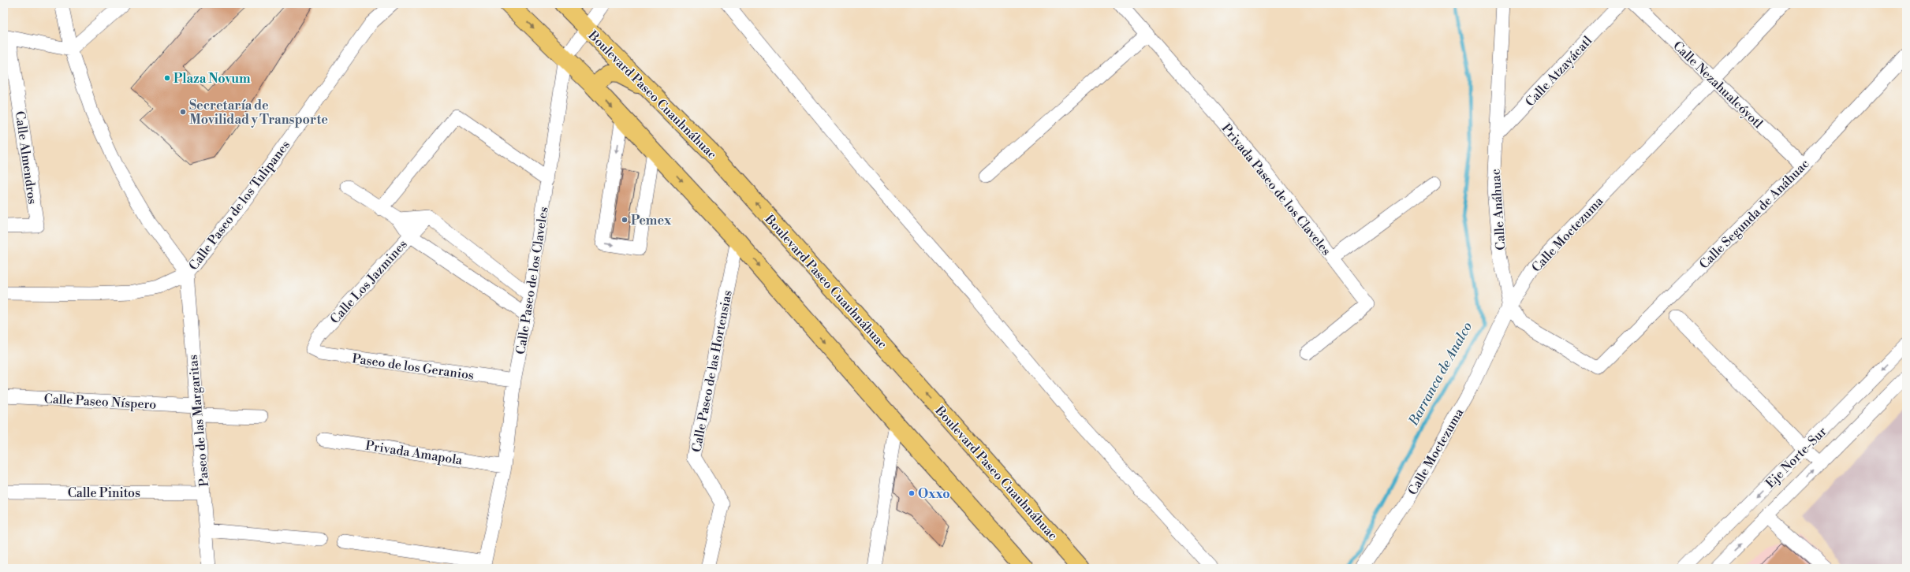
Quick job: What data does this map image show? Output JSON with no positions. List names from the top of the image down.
{
  "streets": {
    "main road": ["Boulevard Paseo Cuauhnáhuac"],
    "street": [
      "Calle Atzayácatl",
      "Calle Nezahualcóyotl",
      "Calle Almendros",
      "Privada Paseo de los Claveles",
      "Calle Paseo de los Tulipanes",
      "Calle Anáhuac",
      "Calle Segunda de Anáhuac",
      "Calle Moctezuma",
      "Calle Paseo de los Claveles",
      "Calle Los Jazmines",
      "Paseo de los Geranios",
      "Calle Paseo de las Hortensias",
      "Calle Paseo Níspero",
      "Paseo de las Margaritas",
      "Privada Amapola",
      "Eje Norte-Sur",
      "Calle Pinitos"
    ]
  },
  "crossings": [
    ["Calle Atzayácatl", "Calle Anáhuac"],
    ["Calle Nezahualcóyotl", "Calle Segunda de Anáhuac"],
    ["Calle Nezahualcóyotl", "Calle Moctezuma"],
    ["Boulevard Paseo Cuauhnáhuac", "Calle Paseo de los Claveles"],
    ["Calle Paseo de los Tulipanes", "Paseo de las Margaritas"],
    ["Calle Anáhuac", "Calle Segunda de Anáhuac"],
    ["Calle Anáhuac", "Calle Moctezuma"],
    ["Calle Paseo de los Claveles", "Paseo de los Geranios"],
    ["Calle Paseo de los Claveles", "Privada Amapola"],
    ["Calle Los Jazmines", "Paseo de los Geranios"],
    ["Calle Paseo Níspero", "Paseo de las Margaritas"],
    ["Paseo de las Margaritas", "Calle Pinitos"]
  ],
  "water": ["Barranca de Analco"],
  "places": [
    "Plaza Novum",
    "Secretaría de Movilidad y Transporte",
    "Pemex",
    "Oxxo"
  ]
}
